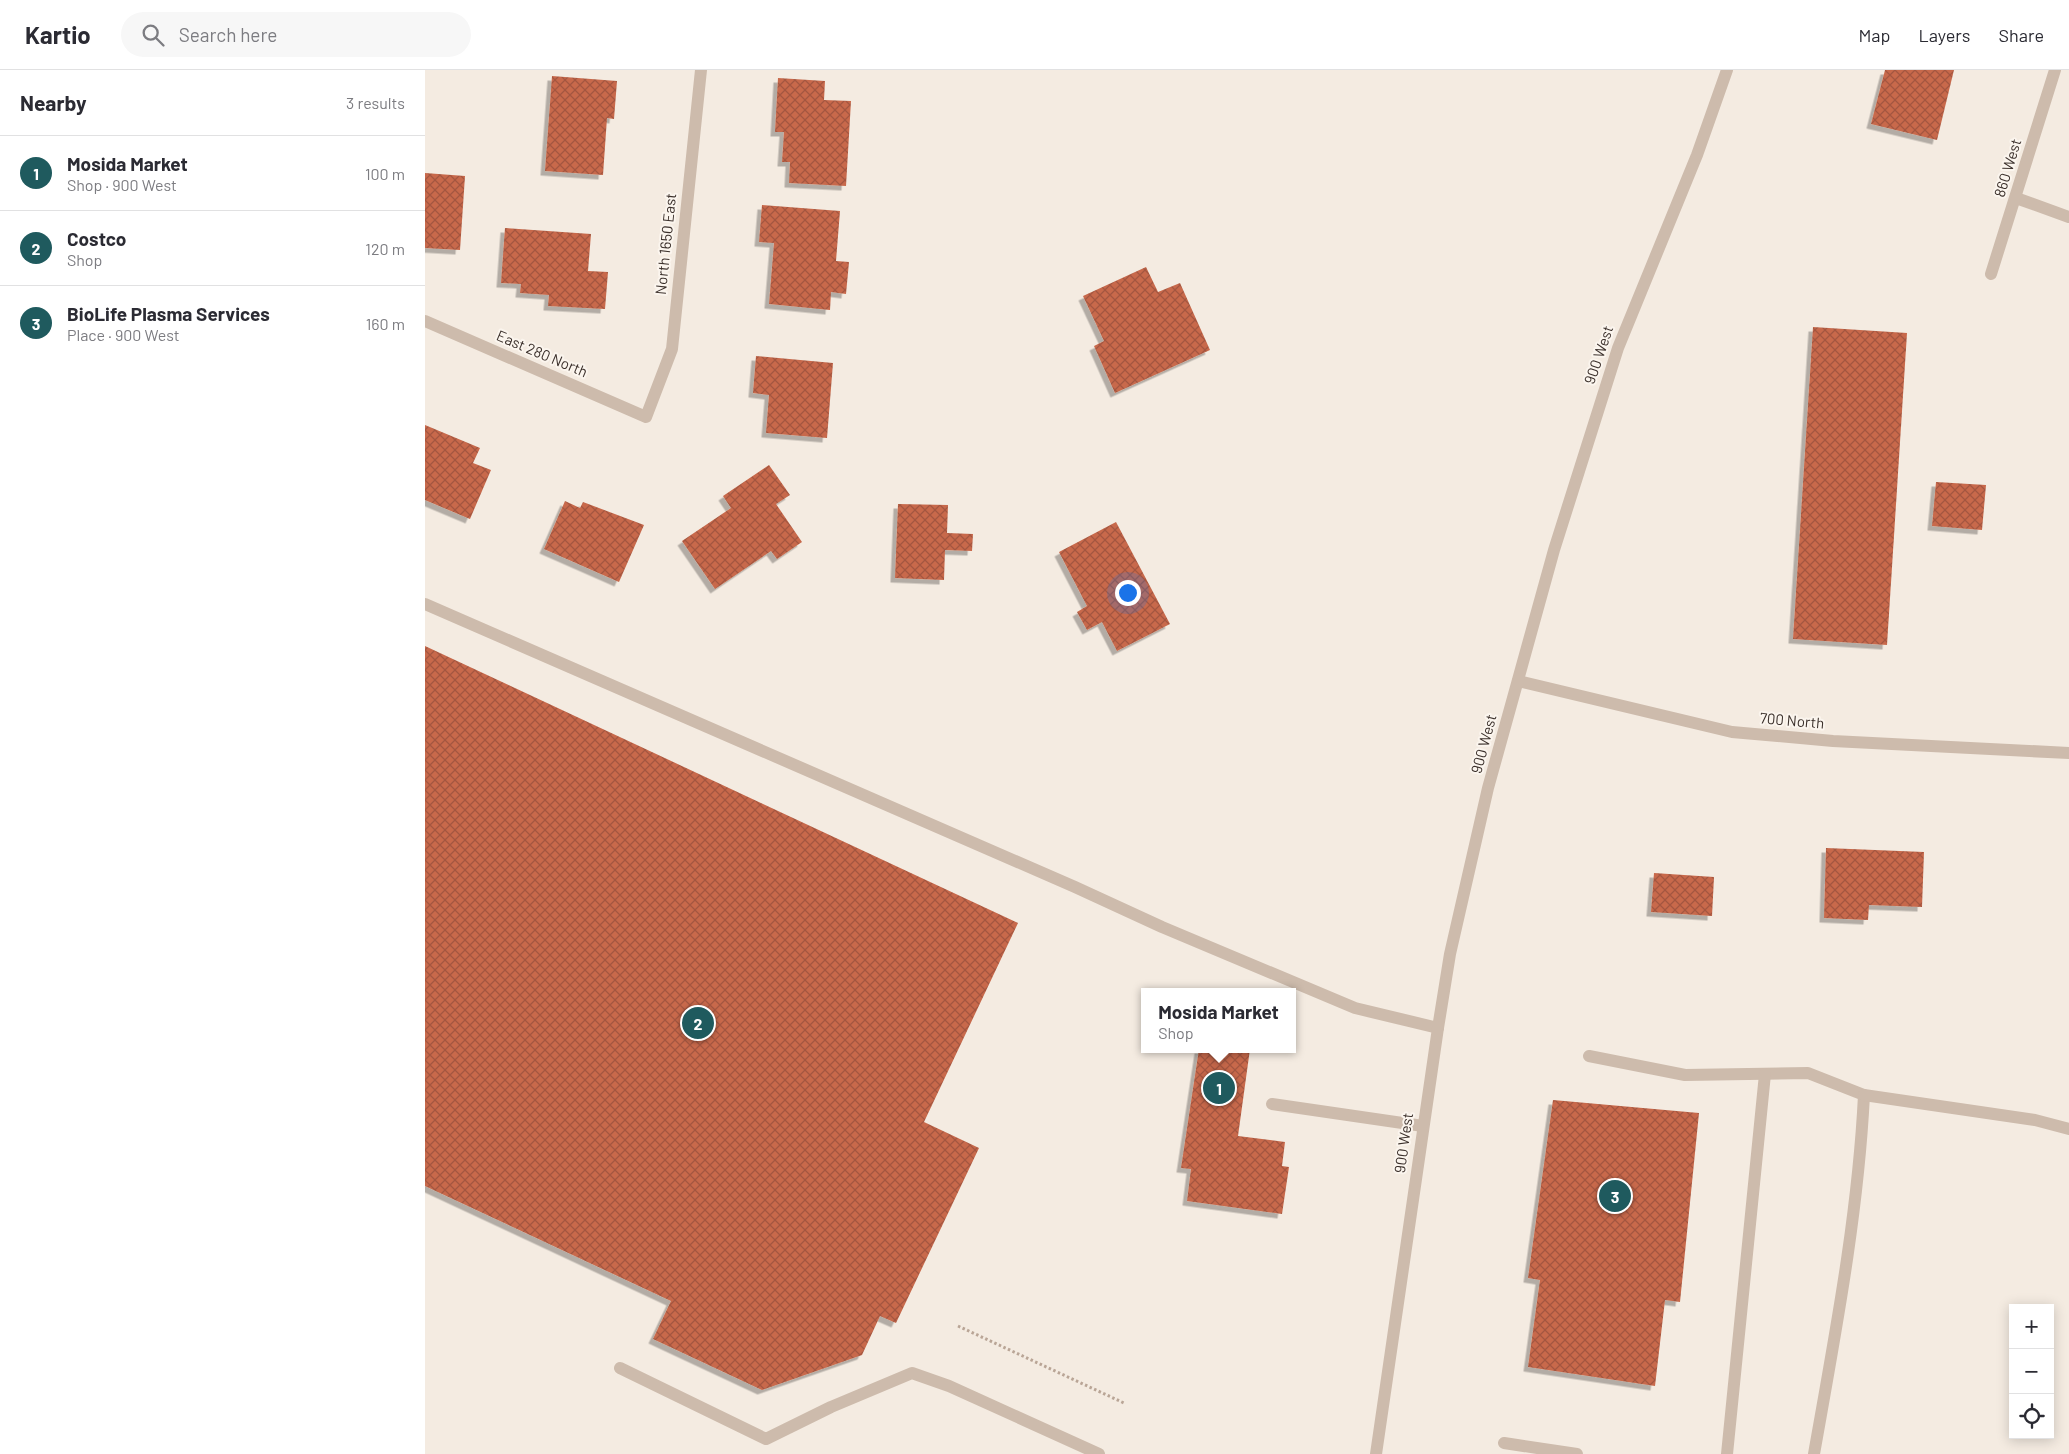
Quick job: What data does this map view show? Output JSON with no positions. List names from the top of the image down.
{
  "streets": {
    "street": [
      "860 West",
      "North 1650 East",
      "East 280 North",
      "900 West",
      "700 North"
    ]
  },
  "crossings": [
    ["North 1650 East", "East 280 North"],
    ["900 West", "700 North"]
  ],
  "page": {
    "header": "Kartio",
    "search": "Search here",
    "nav": ["Map", "Layers", "Share"],
    "heading": ["Nearby", "3 results"],
    "list": [
      {
        "mark": "1",
        "name": "Mosida Market",
        "note": "Shop · 900 West",
        "value": "100 m"
      },
      {
        "mark": "2",
        "name": "Costco",
        "note": "Shop",
        "value": "120 m"
      },
      {
        "mark": "3",
        "name": "BioLife Plasma Services",
        "note": "Place · 900 West",
        "value": "160 m"
      }
    ],
    "popup": ["Mosida Market", "Shop"],
    "pins": ["2", "1", "3"],
    "map_buttons": ["+", "−"]
  }
}
